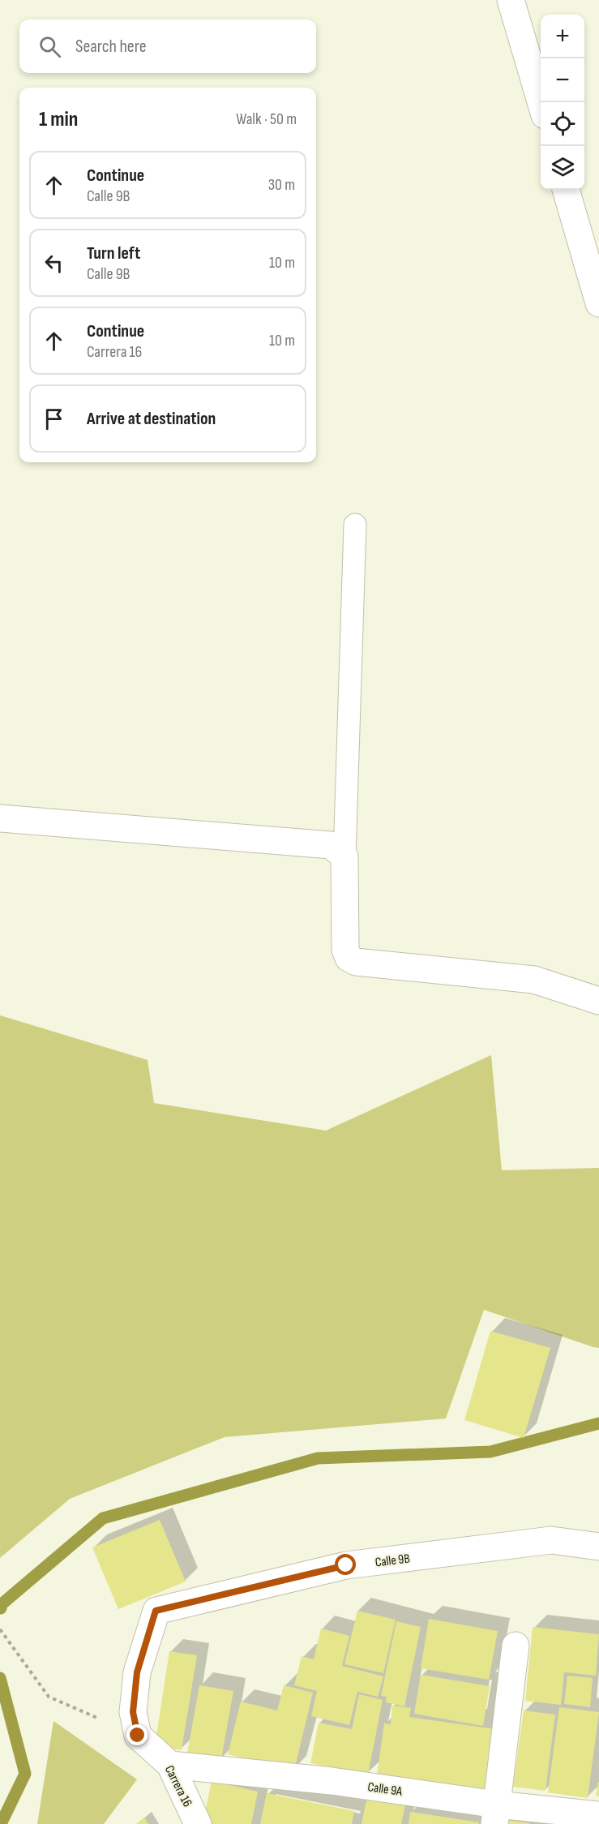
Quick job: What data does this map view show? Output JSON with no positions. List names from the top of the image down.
{
  "streets": {
    "street": ["Calle 9B", "Carrera 16", "Calle 9A"]
  },
  "crossings": [
    ["Calle 9B", "Carrera 16"],
    ["Carrera 16", "Calle 9A"]
  ],
  "page": {
    "map_buttons": ["+", "−"],
    "search": "Search here",
    "heading": ["1 min", "Walk · 50 m"],
    "list": [
      ["Continue", "Calle 9B", "30 m"],
      ["Turn left", "Calle 9B", "10 m"],
      ["Continue", "Carrera 16", "10 m"],
      "Arrive at destination"
    ]
  }
}
